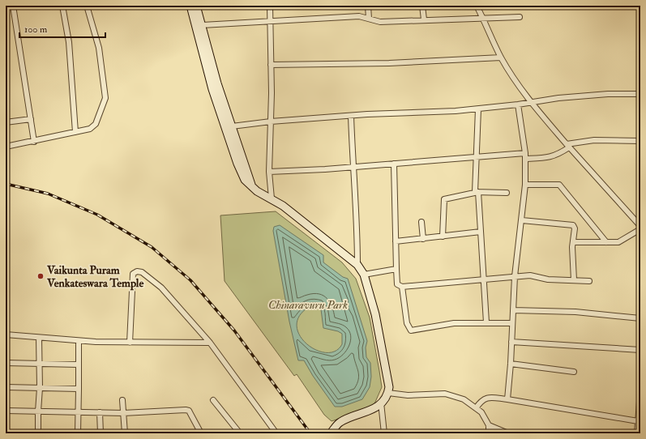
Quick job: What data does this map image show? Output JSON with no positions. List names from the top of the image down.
{
  "parks": ["Chinaravuru Park"],
  "places": ["Vaikunta Puram Venkateswara Temple"],
  "scale_bar": "100 m"
}
